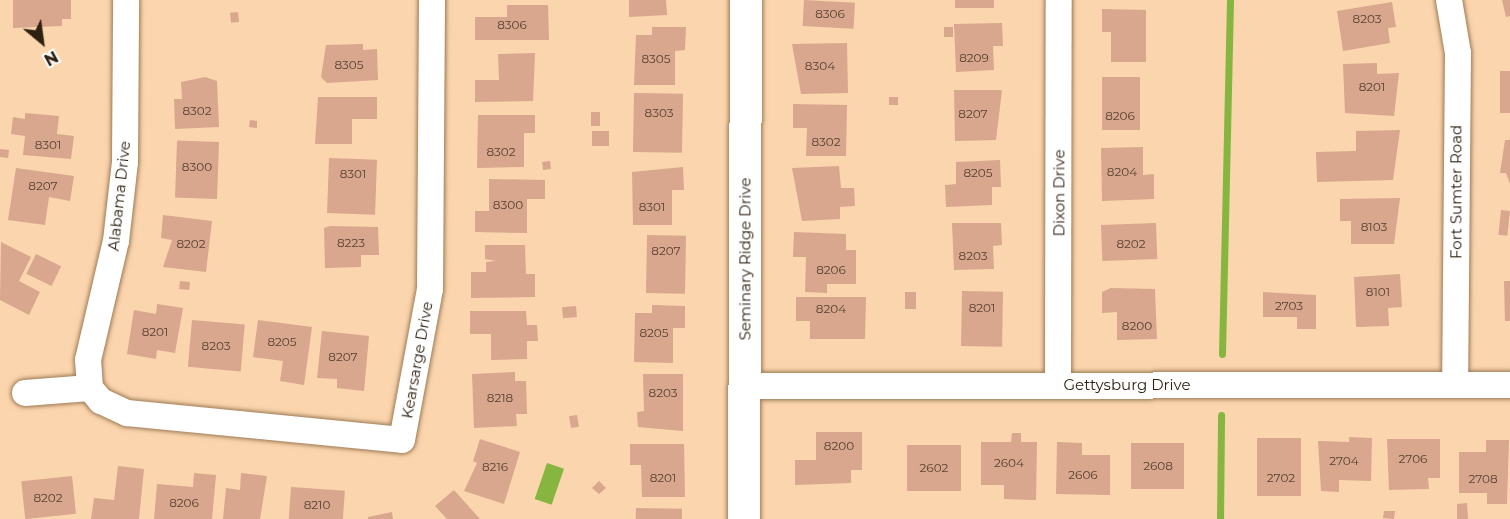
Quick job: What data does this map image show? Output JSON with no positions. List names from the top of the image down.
{
  "streets": {
    "street": [
      "Fort Sumter Road",
      "Dixon Drive",
      "Alabama Drive",
      "Seminary Ridge Drive",
      "Kearsarge Drive",
      "Gettysburg Drive"
    ]
  },
  "crossings": [
    ["Fort Sumter Road", "Gettysburg Drive"],
    ["Dixon Drive", "Gettysburg Drive"],
    ["Alabama Drive", "Kearsarge Drive"],
    ["Seminary Ridge Drive", "Gettysburg Drive"]
  ],
  "house_numbers": [
    "8306",
    "8203",
    "8306",
    "8209",
    "8305",
    "8305",
    "8304",
    "8201",
    "8302",
    "8303",
    "8207",
    "8206",
    "8302",
    "8301",
    "8302",
    "8300",
    "8204",
    "8205",
    "8301",
    "8207",
    "8300",
    "8301",
    "8103",
    "8223",
    "8202",
    "8202",
    "8207",
    "8203",
    "8206",
    "8101",
    "2703",
    "8201",
    "8204",
    "8200",
    "8201",
    "8205",
    "8205",
    "8203",
    "8207",
    "8203",
    "8218",
    "8200",
    "2706",
    "2704",
    "2604",
    "2608",
    "8216",
    "2602",
    "2606",
    "8201",
    "2702",
    "2708",
    "8202",
    "8206",
    "8210"
  ],
  "north": "bottom right"
}
